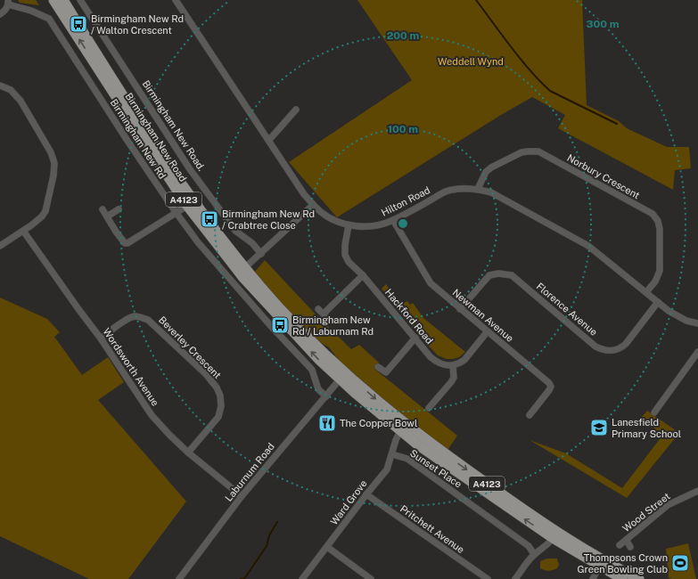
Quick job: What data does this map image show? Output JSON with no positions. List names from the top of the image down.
{
  "streets": {
    "highway": ["Birmingham New Road", "A4123"],
    "street": [
      "Birmingham New Road.",
      "Birmingham New Rd",
      "Norbury Crescent",
      "Hilton Road",
      "Florence Avenue",
      "Newman Avenue",
      "Hackford Road",
      "Beverley Crescent",
      "Wordsworth Avenue",
      "Sunset Place",
      "Laburnum Road",
      "Ward Grove",
      "Wood Street",
      "Pritchett Avenue"
    ]
  },
  "crossings": [
    ["Birmingham New Road", "Laburnum Road"],
    ["Birmingham New Road", "Ward Grove"],
    ["Birmingham New Rd", "Laburnum Road"],
    ["Norbury Crescent", "Hilton Road"],
    ["Hilton Road", "Florence Avenue"],
    ["Hilton Road", "Newman Avenue"],
    ["Hilton Road", "Hackford Road"],
    ["Florence Avenue", "Newman Avenue"],
    ["Beverley Crescent", "Wordsworth Avenue"],
    ["Wordsworth Avenue", "Laburnum Road"],
    ["Sunset Place", "Ward Grove"],
    ["Ward Grove", "Pritchett Avenue"]
  ],
  "parks": ["Weddell Wynd"],
  "places": {
    "bus stop": ["Birmingham New Rd / Walton Crescent", "Birmingham New Rd / Crabtree Close", "Birmingham New Rd / Laburnam Rd"],
    "restaurant": ["The Copper Bowl"],
    "school or university": ["Lanesfield Primary School"],
    "sports": ["Thompsons Crown Green Bowling Club"]
  },
  "rings": ["300 m", "200 m", "100 m"]
}
